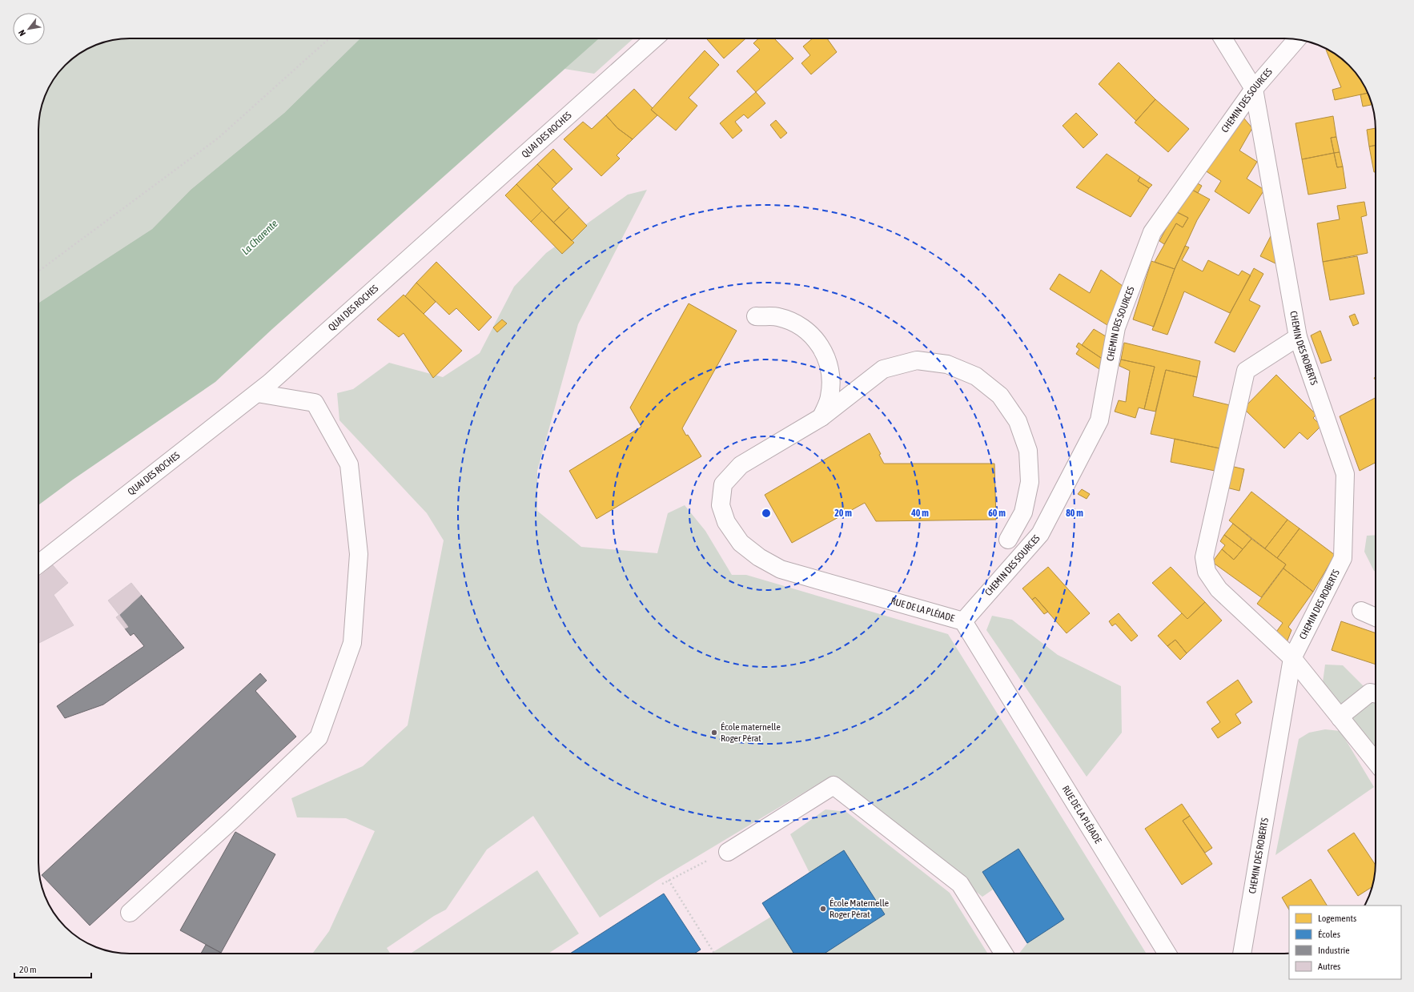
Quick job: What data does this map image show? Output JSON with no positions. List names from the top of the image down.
{
  "streets": {
    "street": [
      "CHEMIN DES SOURCES",
      "QUAI DES ROCHES",
      "CHEMIN DES ROBERTS",
      "RUE DE LA PLÉIADE"
    ]
  },
  "crossings": [
    ["CHEMIN DES SOURCES", "CHEMIN DES ROBERTS"],
    ["CHEMIN DES SOURCES", "RUE DE LA PLÉIADE"]
  ],
  "water": ["La Charente"],
  "places": ["École maternelle Roger Pérat", "École Maternelle Roger Pérat"],
  "legend": [
    "Logements",
    "Écoles",
    "Industrie",
    "Autres"
  ],
  "scale_bar": "20 m",
  "north": "bottom left",
  "rings": [
    "20 m",
    "40 m",
    "60 m",
    "80 m"
  ]
}
